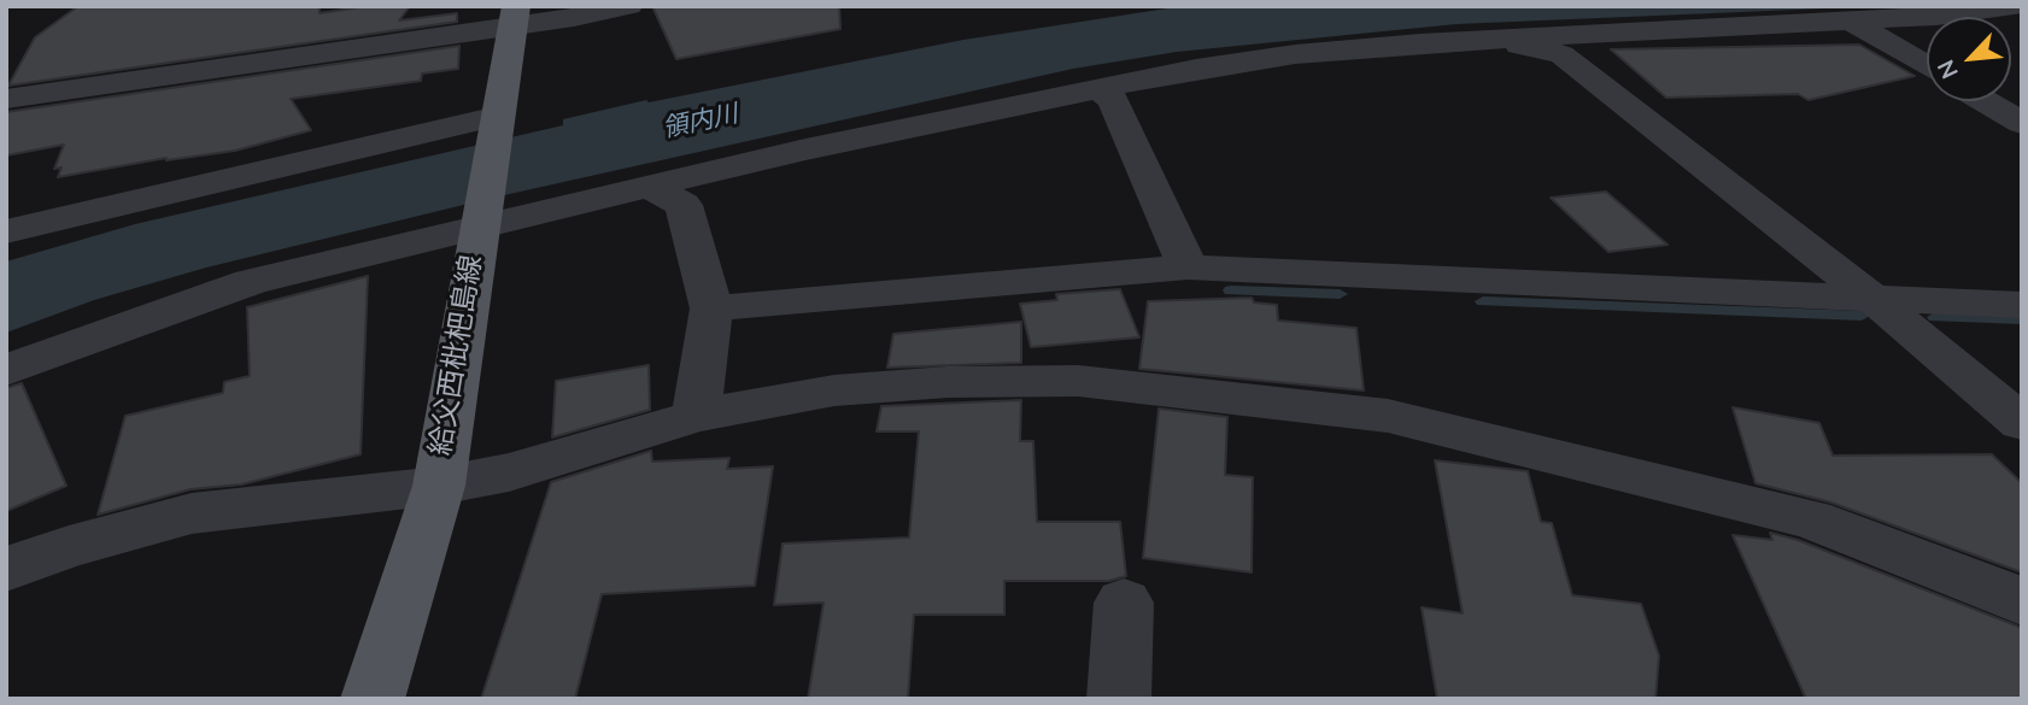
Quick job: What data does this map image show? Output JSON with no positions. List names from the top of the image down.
{
  "streets": {
    "main road": ["給父西枇杷島線"]
  },
  "water": ["領内川"],
  "north": "bottom left"
}
